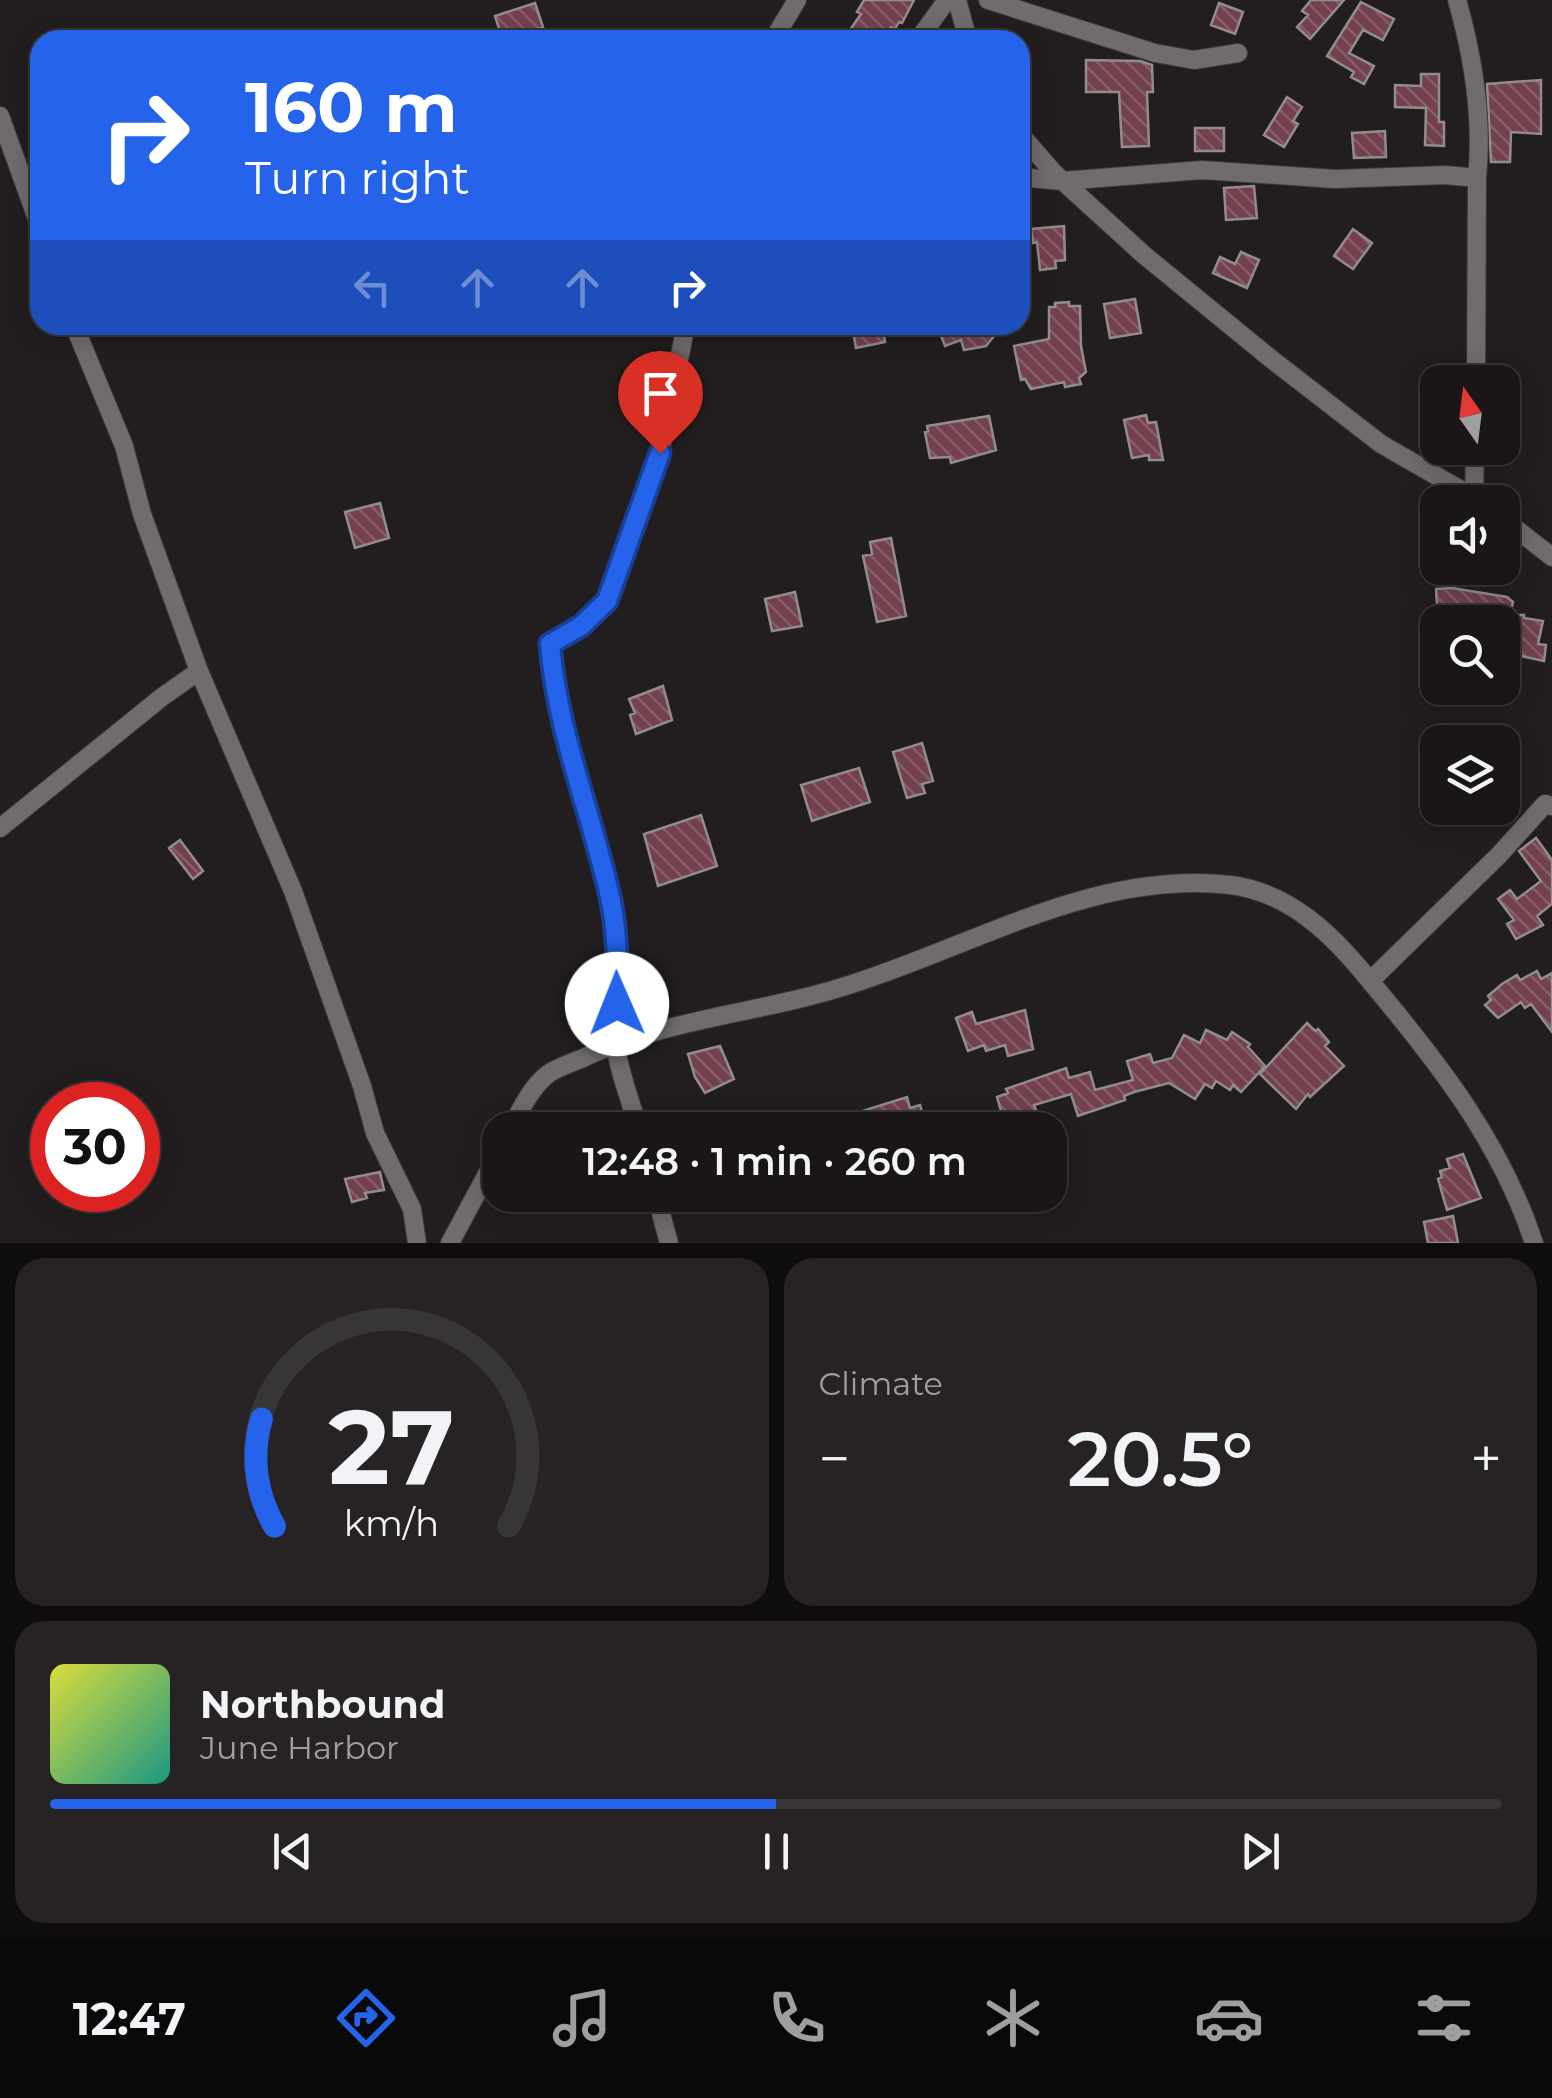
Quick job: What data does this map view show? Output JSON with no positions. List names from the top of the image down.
{
  "north": "top",
  "page": {
    "turn": ["160 m", "Turn right"],
    "limit": "30",
    "trip": "12:48 · 1 min · 260 m",
    "tile": "Climate",
    "heat": ["−", "20.5°", "+"],
    "song": ["Northbound", "June Harbor"],
    "tabs": "12:47",
    "gauge": ["27", "km/h"]
  }
}
